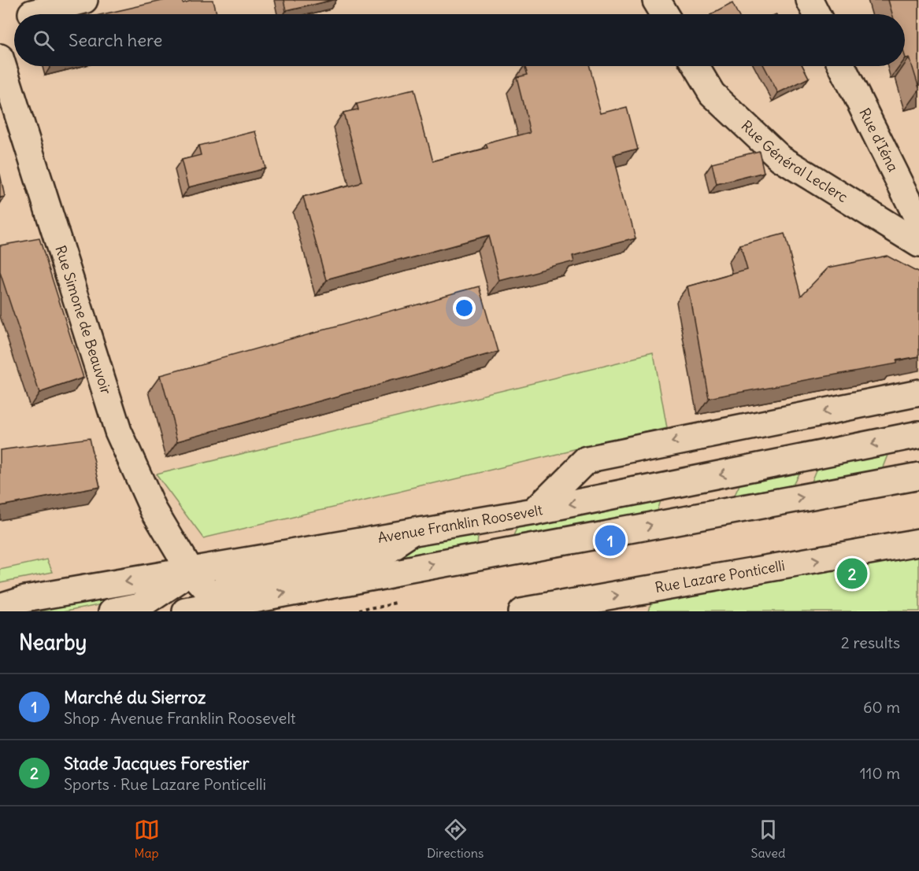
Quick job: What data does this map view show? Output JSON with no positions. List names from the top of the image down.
{
  "streets": {
    "street": [
      "Rue d'Iéna",
      "Rue Général Leclerc",
      "Rue Simone de Beauvoir",
      "Avenue Franklin Roosevelt",
      "Rue Lazare Ponticelli"
    ]
  },
  "crossings": [
    ["Rue Simone de Beauvoir", "Avenue Franklin Roosevelt"]
  ],
  "page": {
    "search": "Search here",
    "pins": ["1", "2"],
    "heading": ["Nearby", "2 results"],
    "list": [
      {
        "mark": "1",
        "name": "Marché du Sierroz",
        "note": "Shop · Avenue Franklin Roosevelt",
        "value": "60 m"
      },
      {
        "mark": "2",
        "name": "Stade Jacques Forestier",
        "note": "Sports · Rue Lazare Ponticelli",
        "value": "110 m"
      }
    ],
    "nav": ["Map", "Directions", "Saved"]
  }
}
